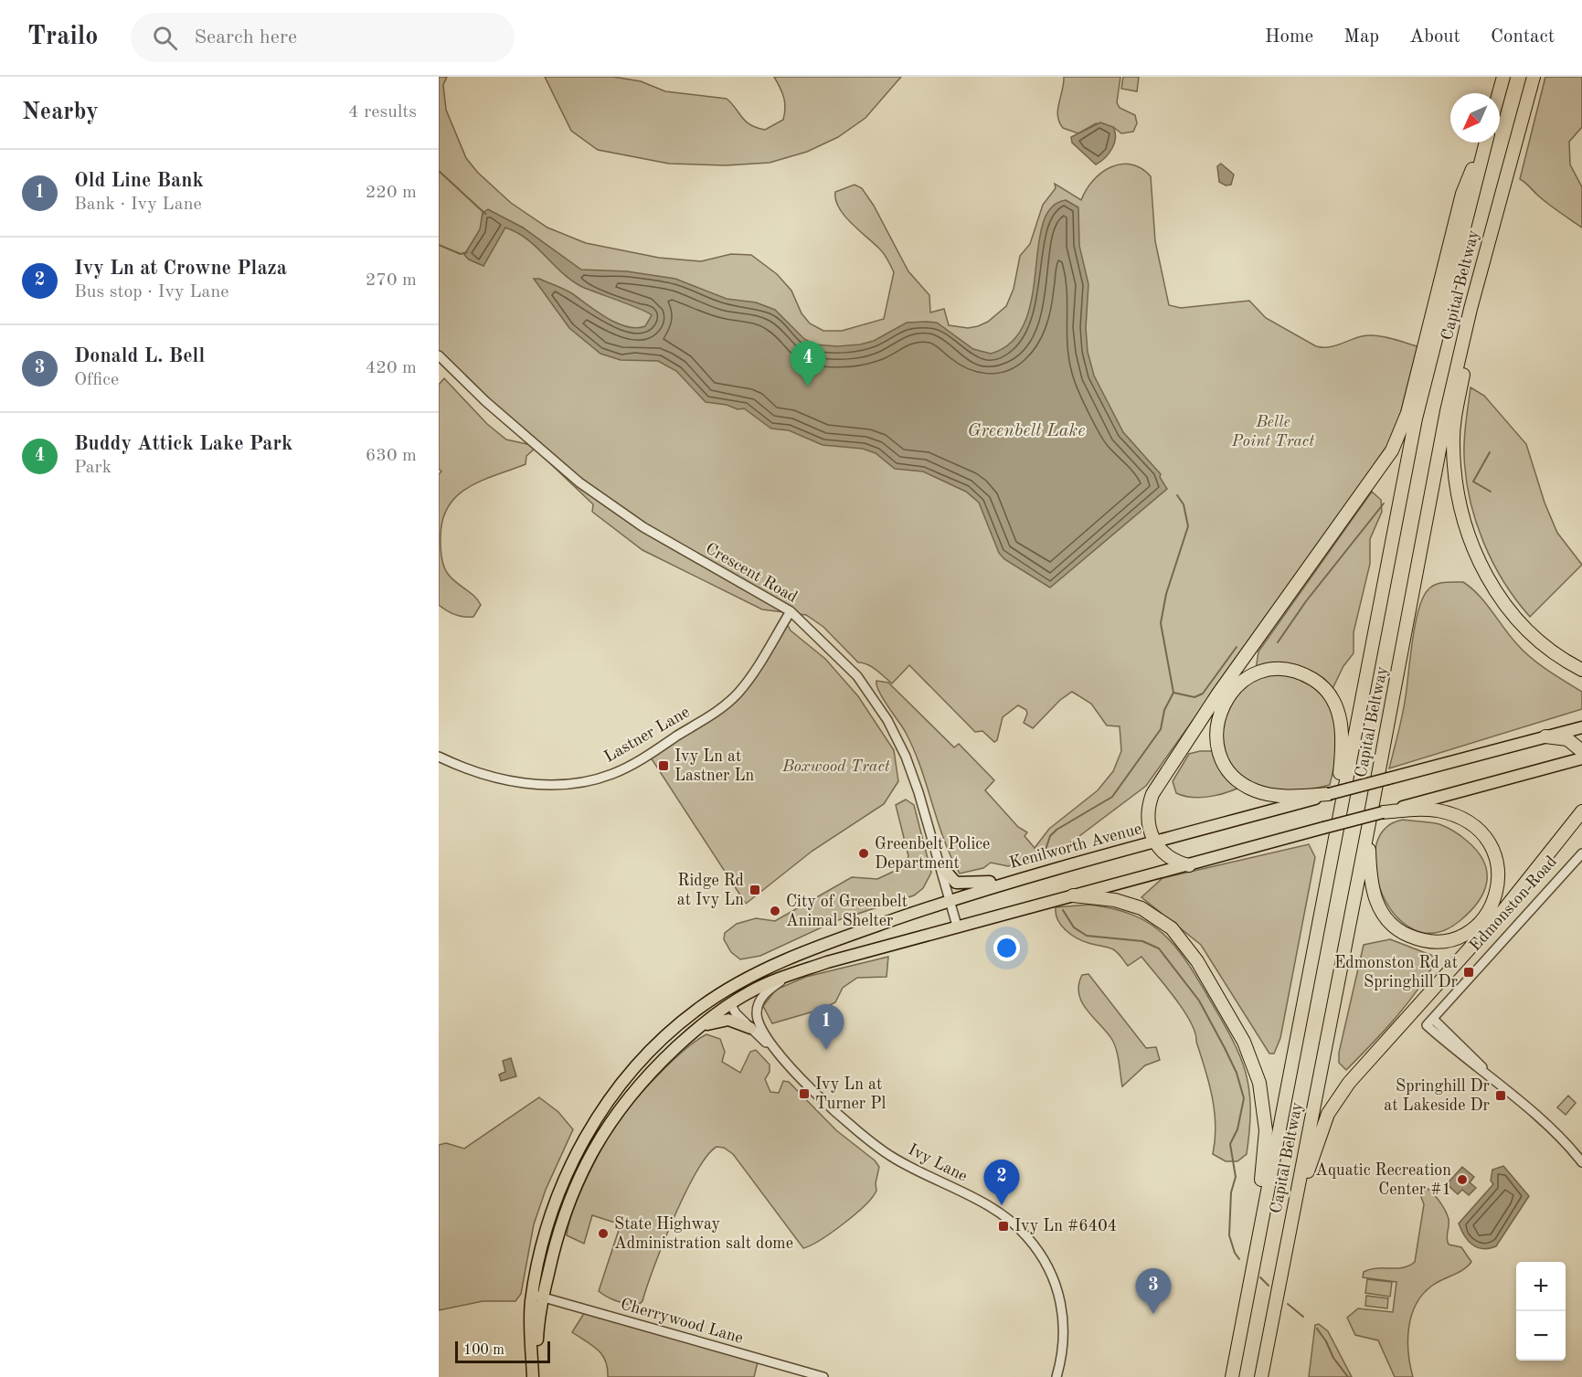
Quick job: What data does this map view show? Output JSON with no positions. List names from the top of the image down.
{
  "streets": {
    "highway": ["Capital Beltway"],
    "main road": ["Kenilworth Avenue"],
    "street": [
      "Crescent Road",
      "Lastner Lane",
      "Edmonston Road",
      "Ivy Lane",
      "Cherrywood Lane"
    ]
  },
  "crossings": [
    ["Crescent Road", "Lastner Lane"],
    ["Crescent Road", "Kenilworth Avenue"],
    ["Kenilworth Avenue", "Cherrywood Lane"]
  ],
  "water": ["Greenbelt Lake"],
  "parks": ["Belle Point Tract", "Boxwood Tract"],
  "places": {
    "transit": [
      "Ivy Ln at Lastner Ln",
      "Ridge Rd at Ivy Ln",
      "Edmonston Rd at Springhill Dr",
      "Ivy Ln at Turner Pl",
      "Springhill Dr at Lakeside Dr",
      "Ivy Ln #6404"
    ],
    "other": [
      "Greenbelt Police Department",
      "City of Greenbelt Animal Shelter",
      "Aquatic Recreation Center #1",
      "State Highway Administration salt dome"
    ]
  },
  "scale_bar": "100 m",
  "north": "bottom left",
  "page": {
    "header": "Trailo",
    "search": "Search here",
    "nav": [
      "Home",
      "Map",
      "About",
      "Contact"
    ],
    "heading": ["Nearby", "4 results"],
    "list": [
      {
        "mark": "1",
        "name": "Old Line Bank",
        "note": "Bank · Ivy Lane",
        "value": "220 m"
      },
      {
        "mark": "2",
        "name": "Ivy Ln at Crowne Plaza",
        "note": "Bus stop · Ivy Lane",
        "value": "270 m"
      },
      {
        "mark": "3",
        "name": "Donald L. Bell",
        "note": "Office",
        "value": "420 m"
      },
      {
        "mark": "4",
        "name": "Buddy Attick Lake Park",
        "note": "Park",
        "value": "630 m"
      }
    ],
    "pins": [
      "4",
      "1",
      "2",
      "3"
    ],
    "map_buttons": ["+", "−"],
    "scale": "100 m"
  }
}
